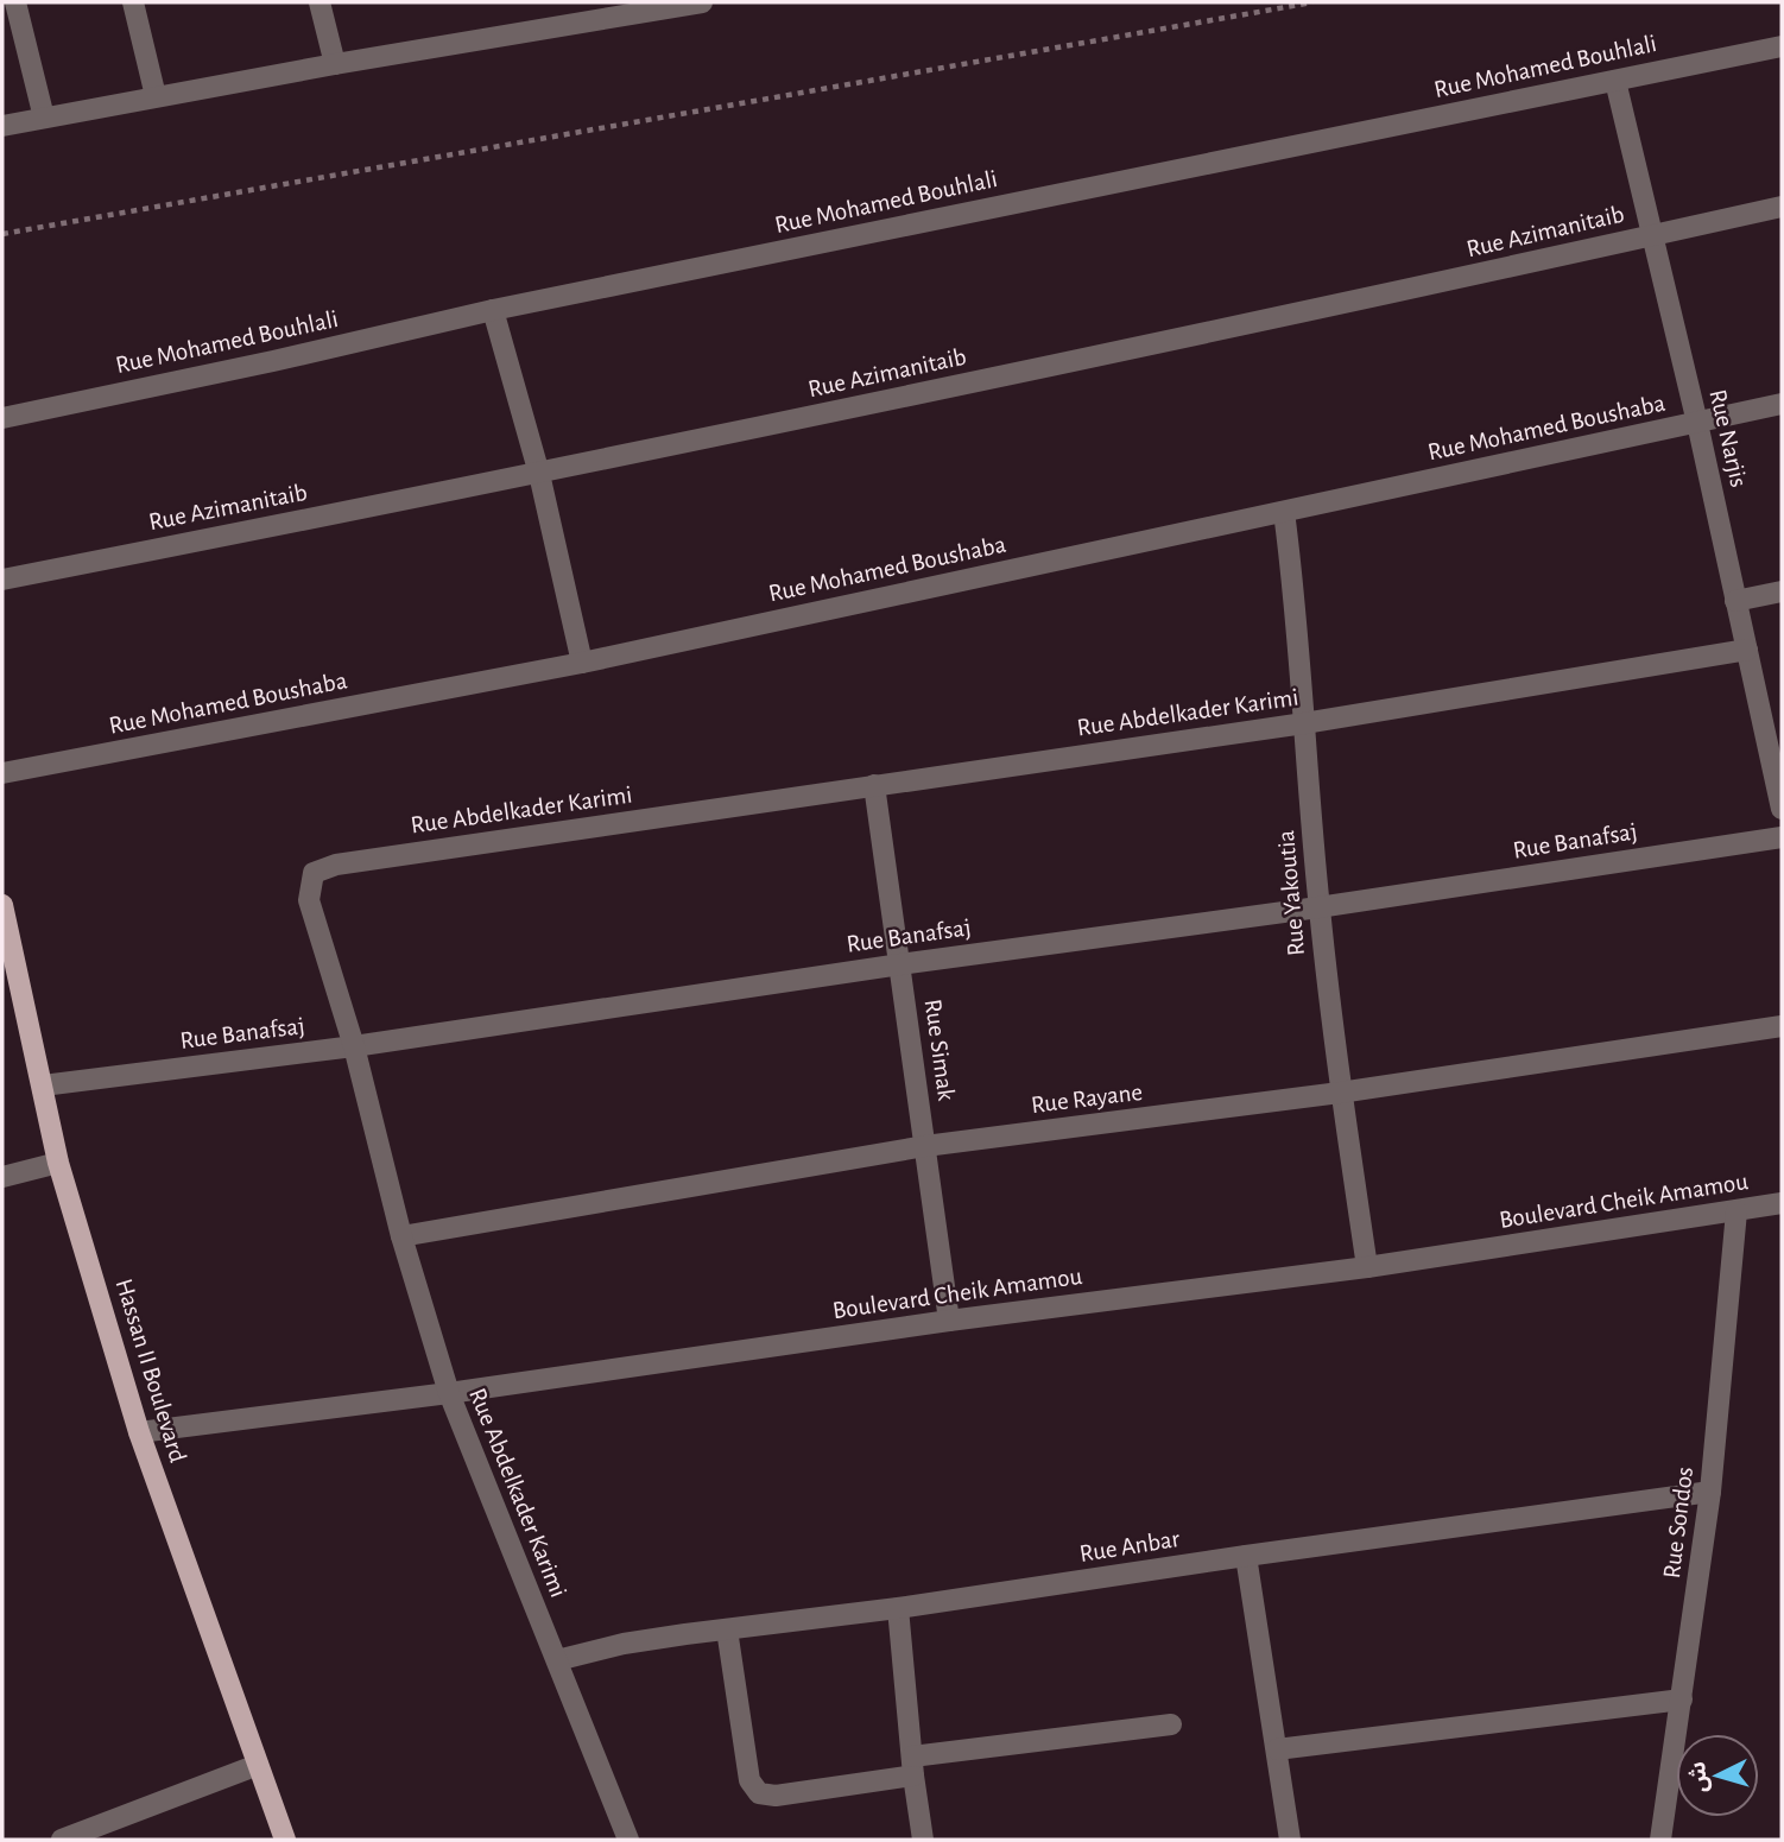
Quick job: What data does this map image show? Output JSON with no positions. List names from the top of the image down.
{
  "streets": {
    "main road": ["Hassan II Boulevard"],
    "street": [
      "Rue Mohamed Bouhlali",
      "Rue Azimanitaib",
      "Rue Mohamed Boushaba",
      "Rue Narjis",
      "Rue Abdelkader Karimi",
      "Rue Banafsaj",
      "Rue Yakoutia",
      "Rue Simak",
      "Rue Rayane",
      "Boulevard Cheik Amamou",
      "Rue Sondos",
      "Rue Anbar"
    ]
  },
  "crossings": [
    ["Rue Mohamed Bouhlali", "Rue Narjis"],
    ["Rue Azimanitaib", "Rue Narjis"],
    ["Rue Mohamed Boushaba", "Rue Narjis"],
    ["Rue Mohamed Boushaba", "Rue Yakoutia"],
    ["Rue Narjis", "Rue Abdelkader Karimi"],
    ["Rue Abdelkader Karimi", "Rue Banafsaj"],
    ["Rue Abdelkader Karimi", "Rue Yakoutia"],
    ["Rue Abdelkader Karimi", "Rue Simak"],
    ["Rue Abdelkader Karimi", "Rue Rayane"],
    ["Rue Abdelkader Karimi", "Boulevard Cheik Amamou"],
    ["Rue Abdelkader Karimi", "Rue Anbar"],
    ["Rue Banafsaj", "Rue Yakoutia"],
    ["Rue Banafsaj", "Rue Simak"],
    ["Rue Banafsaj", "Hassan II Boulevard"],
    ["Rue Yakoutia", "Rue Rayane"],
    ["Rue Yakoutia", "Boulevard Cheik Amamou"],
    ["Rue Simak", "Rue Rayane"],
    ["Rue Simak", "Boulevard Cheik Amamou"],
    ["Boulevard Cheik Amamou", "Hassan II Boulevard"],
    ["Boulevard Cheik Amamou", "Rue Sondos"],
    ["Rue Sondos", "Rue Anbar"]
  ],
  "north": "left"
}
